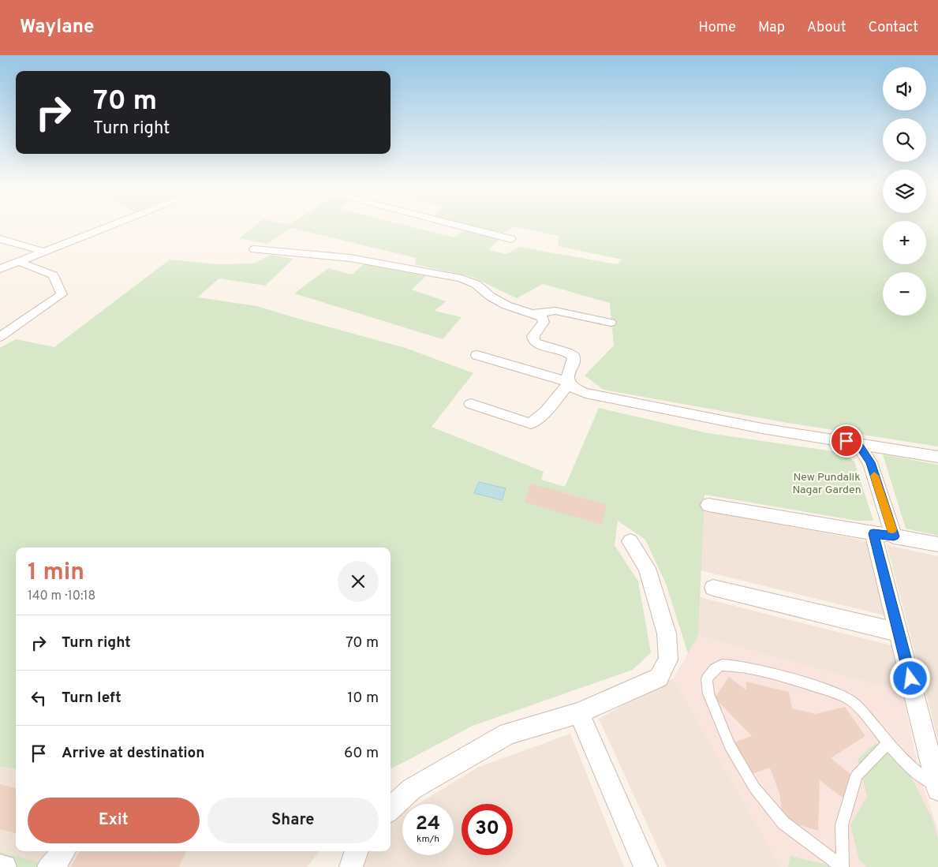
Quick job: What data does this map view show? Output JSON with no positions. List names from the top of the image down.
{
  "parks": ["New Pundalik Nagar Garden"],
  "page": {
    "header": "Waylane",
    "nav": [
      "Home",
      "Map",
      "About",
      "Contact"
    ],
    "map_buttons": ["+", "−"],
    "turn": ["70 m", "Turn right"],
    "heading": ["1 min", "140 m · 10:18"],
    "list": [
      {
        "name": "Turn right",
        "value": "70 m"
      },
      {
        "name": "Turn left",
        "value": "10 m"
      },
      {
        "name": "Arrive at destination",
        "value": "60 m"
      }
    ],
    "buttons": ["Exit", "Share"],
    "speed": "24 km/h",
    "limit": "30"
  }
}
